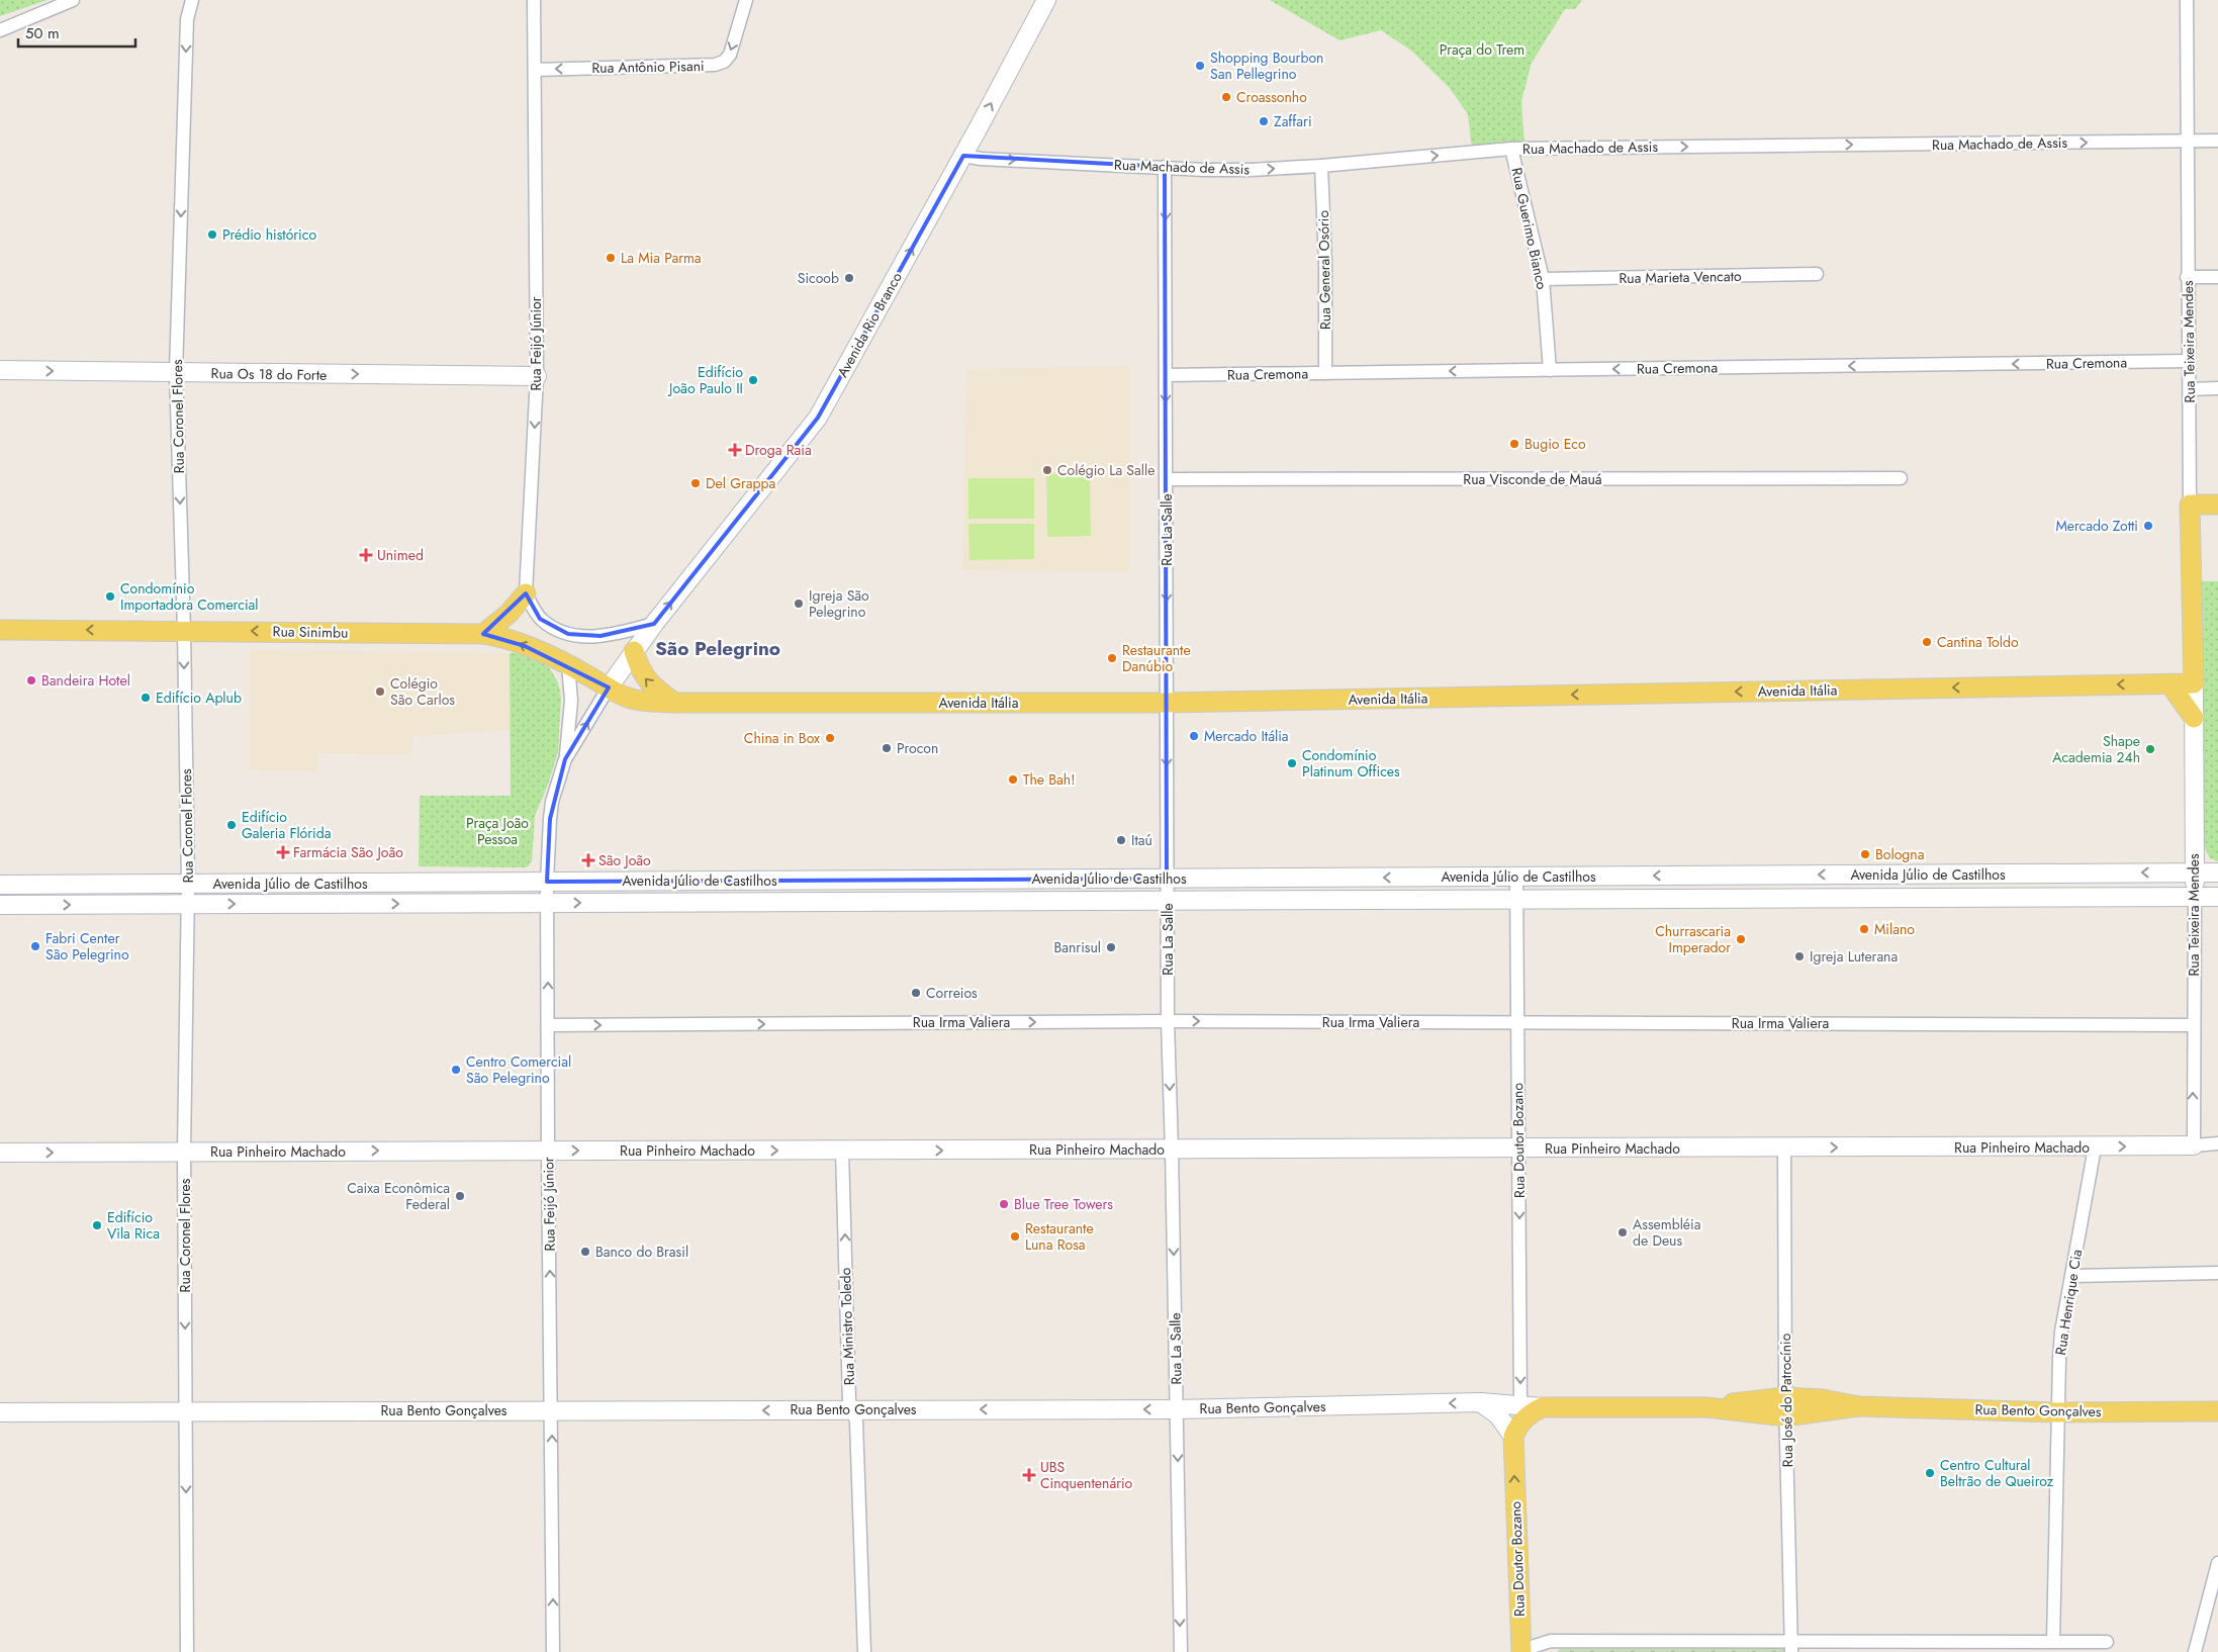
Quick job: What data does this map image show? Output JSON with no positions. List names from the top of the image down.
{
  "streets": {
    "main road": [
      "Rua Teixeira Mendes",
      "Rua Sinimbu",
      "Avenida Itália",
      "Rua Doutor Bozano",
      "Rua Bento Gonçalves"
    ],
    "street": [
      "Rua Antônio Pisani",
      "Rua Machado de Assis",
      "Rua Guerimo Bianco",
      "Rua General Osório",
      "Rua Marieta Vencato",
      "Avenida Rio Branco",
      "Rua Feijó Júnior",
      "Rua Cremona",
      "Rua Os 18 do Forte",
      "Rua Coronel Flores",
      "Rua Visconde de Mauá",
      "Rua La Salle",
      "Avenida Júlio de Castilhos",
      "Rua Irma Valiera",
      "Rua Pinheiro Machado",
      "Rua Henrique Cia",
      "Rua Ministro Toledo",
      "Rua José do Patrocínio"
    ]
  },
  "crossings": [
    ["Rua Antônio Pisani", "Rua Feijó Júnior"],
    ["Rua Machado de Assis", "Rua Guerimo Bianco"],
    ["Rua Machado de Assis", "Rua General Osório"],
    ["Rua Machado de Assis", "Avenida Rio Branco"],
    ["Rua Machado de Assis", "Rua Teixeira Mendes"],
    ["Rua Machado de Assis", "Rua La Salle"],
    ["Rua Guerimo Bianco", "Rua Marieta Vencato"],
    ["Rua Guerimo Bianco", "Rua Cremona"],
    ["Rua General Osório", "Rua Cremona"],
    ["Avenida Rio Branco", "Rua Feijó Júnior"],
    ["Avenida Rio Branco", "Rua Sinimbu"],
    ["Avenida Rio Branco", "Avenida Itália"],
    ["Rua Teixeira Mendes", "Rua Cremona"],
    ["Rua Teixeira Mendes", "Avenida Júlio de Castilhos"],
    ["Rua Teixeira Mendes", "Rua Irma Valiera"],
    ["Rua Teixeira Mendes", "Rua Pinheiro Machado"],
    ["Rua Feijó Júnior", "Rua Os 18 do Forte"],
    ["Rua Feijó Júnior", "Rua Sinimbu"],
    ["Rua Feijó Júnior", "Avenida Itália"],
    ["Rua Feijó Júnior", "Avenida Júlio de Castilhos"],
    ["Rua Feijó Júnior", "Rua Irma Valiera"],
    ["Rua Feijó Júnior", "Rua Pinheiro Machado"],
    ["Rua Feijó Júnior", "Rua Bento Gonçalves"],
    ["Rua Cremona", "Rua La Salle"],
    ["Rua Os 18 do Forte", "Rua Coronel Flores"],
    ["Rua Coronel Flores", "Rua Sinimbu"],
    ["Rua Coronel Flores", "Avenida Júlio de Castilhos"],
    ["Rua Coronel Flores", "Rua Pinheiro Machado"],
    ["Rua Coronel Flores", "Rua Bento Gonçalves"],
    ["Rua Visconde de Mauá", "Rua La Salle"],
    ["Rua La Salle", "Avenida Itália"],
    ["Rua La Salle", "Avenida Júlio de Castilhos"],
    ["Rua La Salle", "Rua Irma Valiera"],
    ["Rua La Salle", "Rua Pinheiro Machado"],
    ["Rua La Salle", "Rua Bento Gonçalves"],
    ["Rua Sinimbu", "Avenida Itália"],
    ["Avenida Júlio de Castilhos", "Rua Doutor Bozano"],
    ["Rua Irma Valiera", "Rua Doutor Bozano"],
    ["Rua Doutor Bozano", "Rua Pinheiro Machado"],
    ["Rua Doutor Bozano", "Rua Bento Gonçalves"],
    ["Rua Pinheiro Machado", "Rua Henrique Cia"],
    ["Rua Pinheiro Machado", "Rua Ministro Toledo"],
    ["Rua Pinheiro Machado", "Rua José do Patrocínio"],
    ["Rua Henrique Cia", "Rua Bento Gonçalves"],
    ["Rua Ministro Toledo", "Rua Bento Gonçalves"],
    ["Rua José do Patrocínio", "Rua Bento Gonçalves"]
  ],
  "one_way": [
    "Rua Antônio Pisani",
    "Rua Machado de Assis",
    "Avenida Rio Branco",
    "Rua Cremona",
    "Rua Os 18 do Forte",
    "Rua Coronel Flores",
    "Rua La Salle",
    "Rua Sinimbu",
    "Avenida Itália",
    "Rua Irma Valiera",
    "Rua Pinheiro Machado",
    "Rua Ministro Toledo",
    "Rua Bento Gonçalves"
  ],
  "districts": ["São Pelegrino"],
  "parks": ["Praça do Trem", "Praça João Pessoa"],
  "places": {
    "other": [
      "Shopping Bourbon San Pellegrino",
      "Croassonho",
      "Zaffari",
      "Prédio histórico",
      "La Mia Parma",
      "Sicoob",
      "Edifício João Paulo II",
      "Bugio Eco",
      "Colégio La Salle",
      "Del Grappa",
      "Mercado Zotti",
      "Condomínio Importadora Comercial",
      "Igreja São Pelegrino",
      "Cantina Toldo",
      "Restaurante Danúbio",
      "Bandeira Hotel",
      "Colégio São Carlos",
      "Edifício Aplub",
      "Mercado Itália",
      "China in Box",
      "Procon",
      "Shape Academia 24h",
      "Condomínio Platinum Offices",
      "The Bah!",
      "Edifício Galeria Flórida",
      "Itaú",
      "Bologna",
      "Milano",
      "Churrascaria Imperador",
      "Fabri Center São Pelegrino",
      "Banrisul",
      "Igreja Luterana",
      "Correios",
      "Centro Comercial São Pelegrino",
      "Caixa Econômica Federal",
      "Blue Tree Towers",
      "Edifício Vila Rica",
      "Assembléia de Deus",
      "Restaurante Luna Rosa",
      "Banco do Brasil",
      "Centro Cultural Beltrão de Queiroz"
    ],
    "health": [
      "Droga Raia",
      "Unimed",
      "Farmácia São João",
      "São João",
      "UBS Cinquentenário"
    ]
  },
  "scale_bar": "50 m"
}
